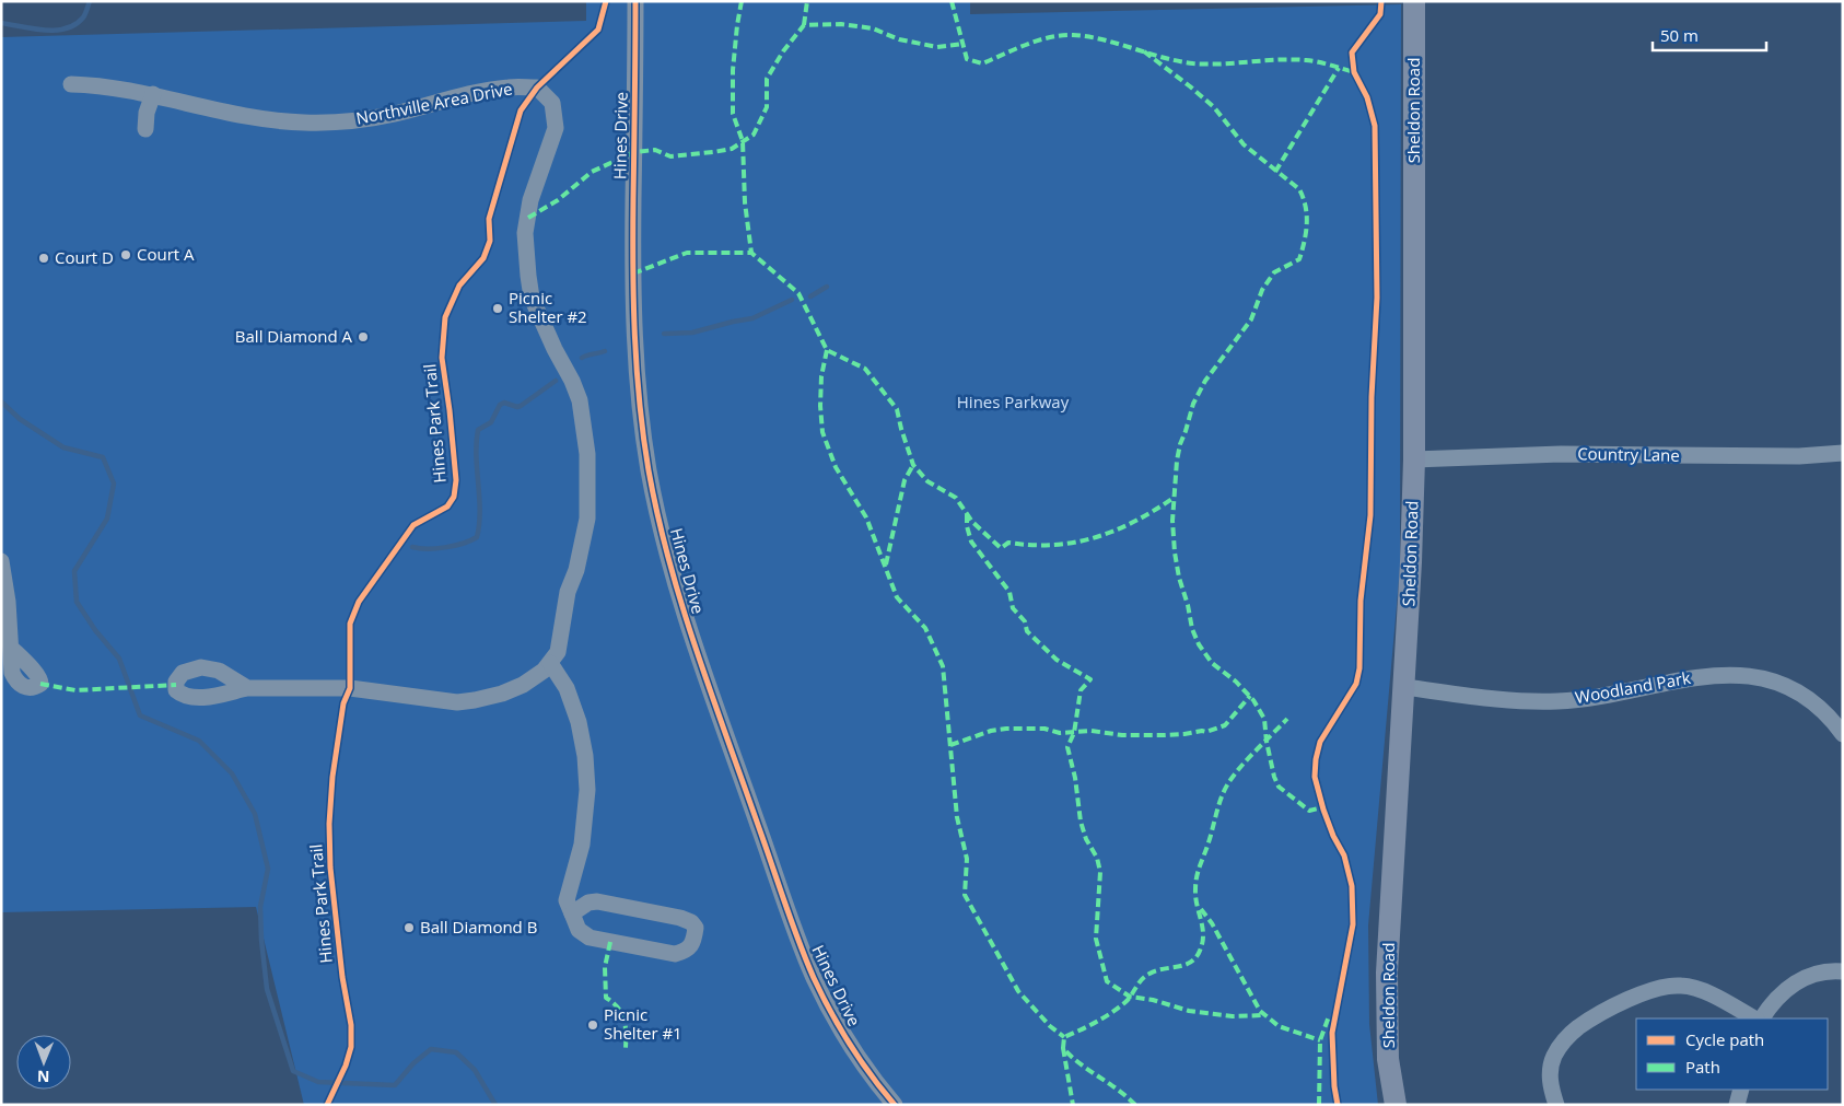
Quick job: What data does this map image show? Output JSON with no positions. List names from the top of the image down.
{
  "streets": {
    "main road": ["Sheldon Road"],
    "street": [
      "Northville Area Drive",
      "Hines Drive",
      "Country Lane",
      "Woodland Park"
    ],
    "cycle path": ["Hines Park Trail"]
  },
  "crossings": [
    ["Sheldon Road", "Country Lane"],
    ["Sheldon Road", "Woodland Park"]
  ],
  "parks": ["Hines Parkway"],
  "places": [
    "Court A",
    "Court D",
    "Picnic Shelter #2",
    "Ball Diamond A",
    "Ball Diamond B",
    "Picnic Shelter #1"
  ],
  "legend": ["Cycle path", "Path"],
  "scale_bar": "50 m",
  "north": "bottom"
}
